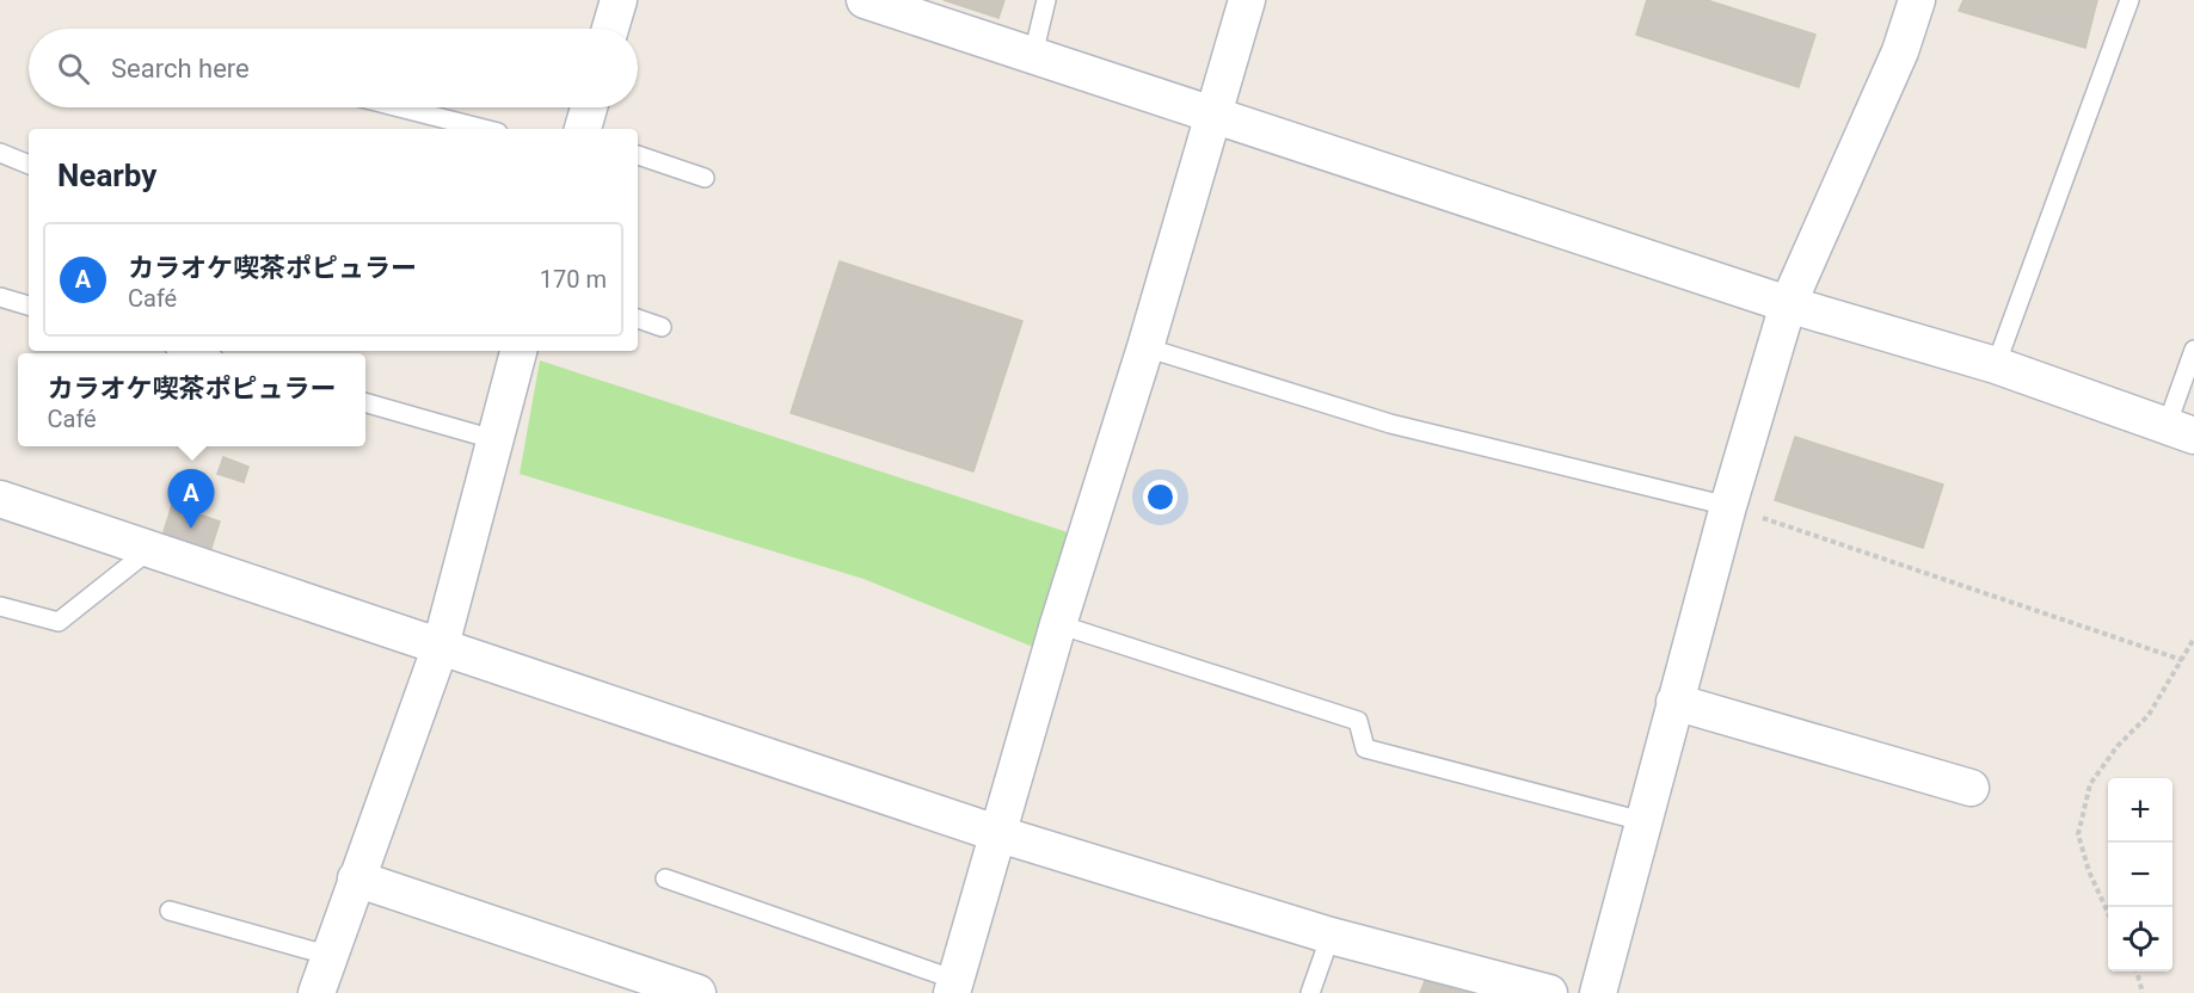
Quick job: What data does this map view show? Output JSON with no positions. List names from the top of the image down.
{
  "page": {
    "search": "Search here",
    "heading": "Nearby",
    "list": [
      {
        "mark": "A",
        "name": "カラオケ喫茶ポピュラー",
        "note": "Café",
        "value": "170 m"
      }
    ],
    "popup": ["カラオケ喫茶ポピュラー", "Café"],
    "pins": "A",
    "map_buttons": ["+", "−"]
  }
}
